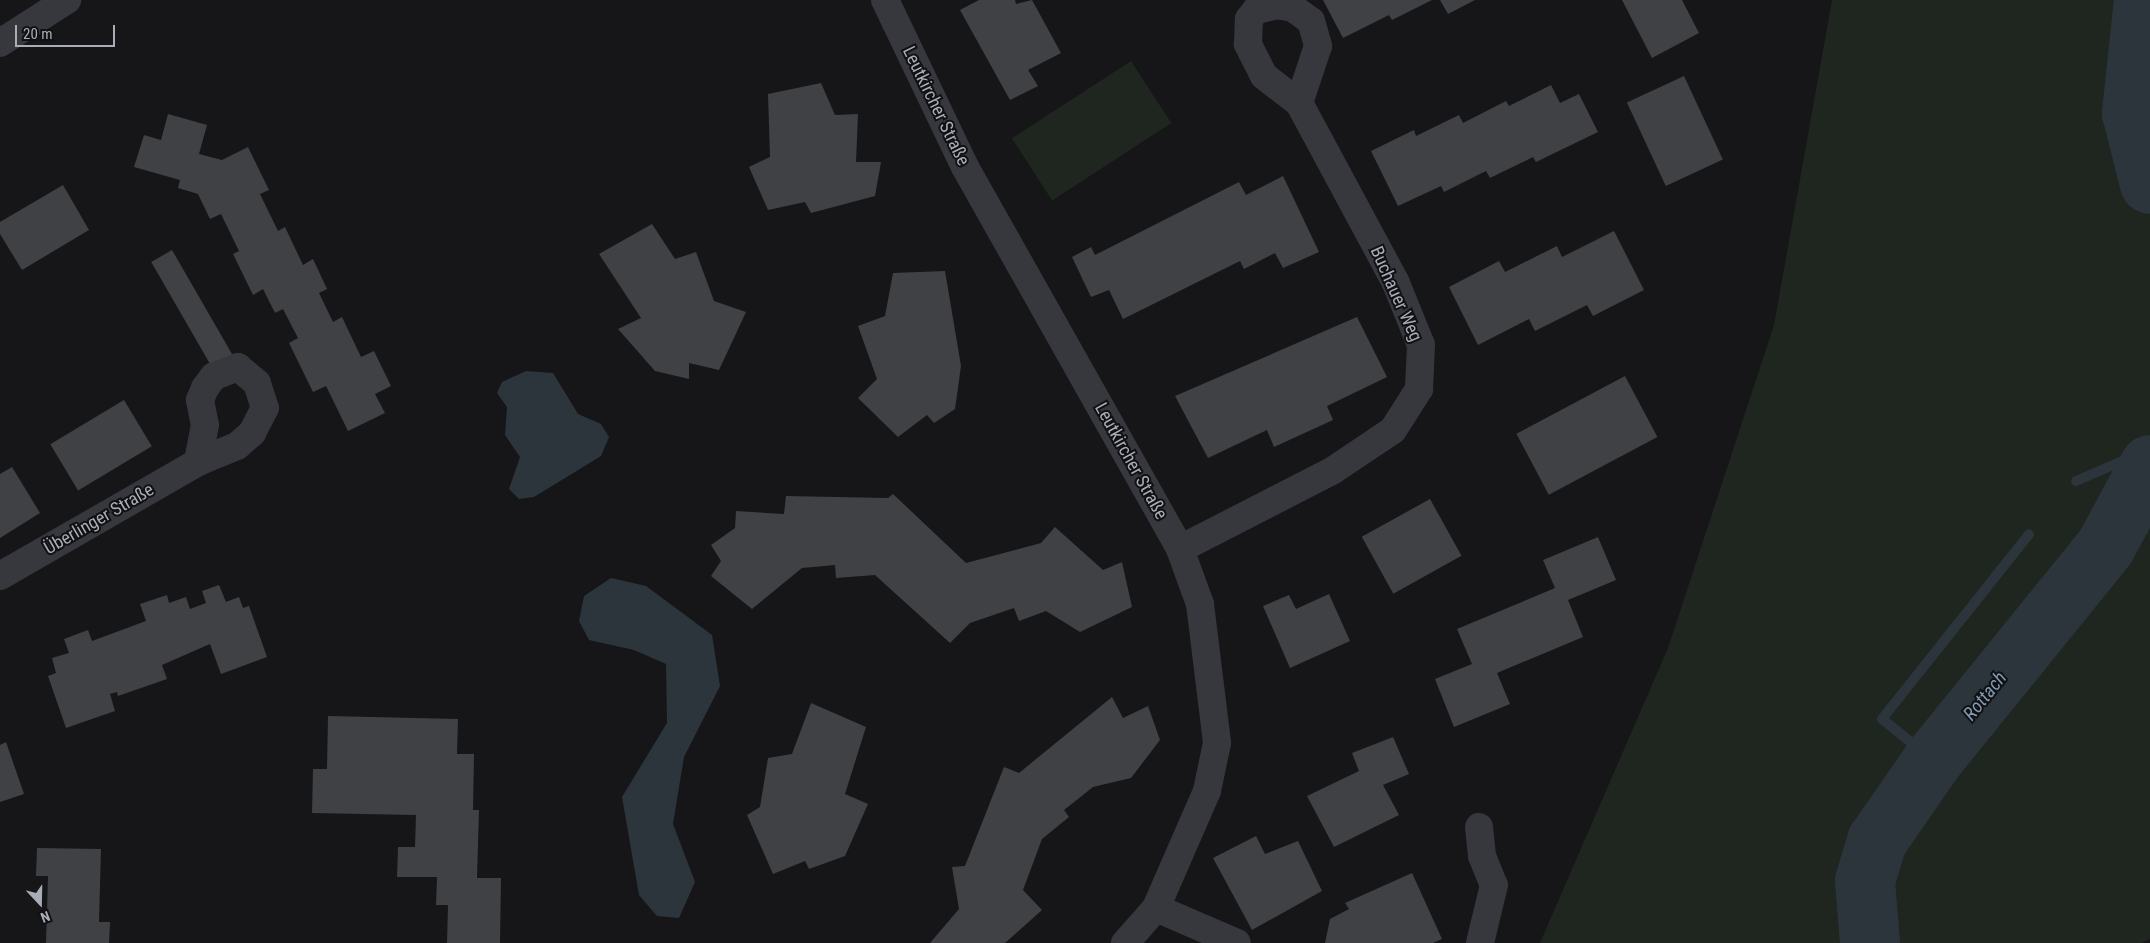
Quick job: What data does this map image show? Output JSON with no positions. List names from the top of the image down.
{
  "streets": {
    "street": ["Leutkircher Straße", "Buchauer Weg", "Überlinger Straße"]
  },
  "crossings": [
    ["Leutkircher Straße", "Buchauer Weg"]
  ],
  "water": ["Rottach"],
  "scale_bar": "20 m",
  "north": "bottom"
}
